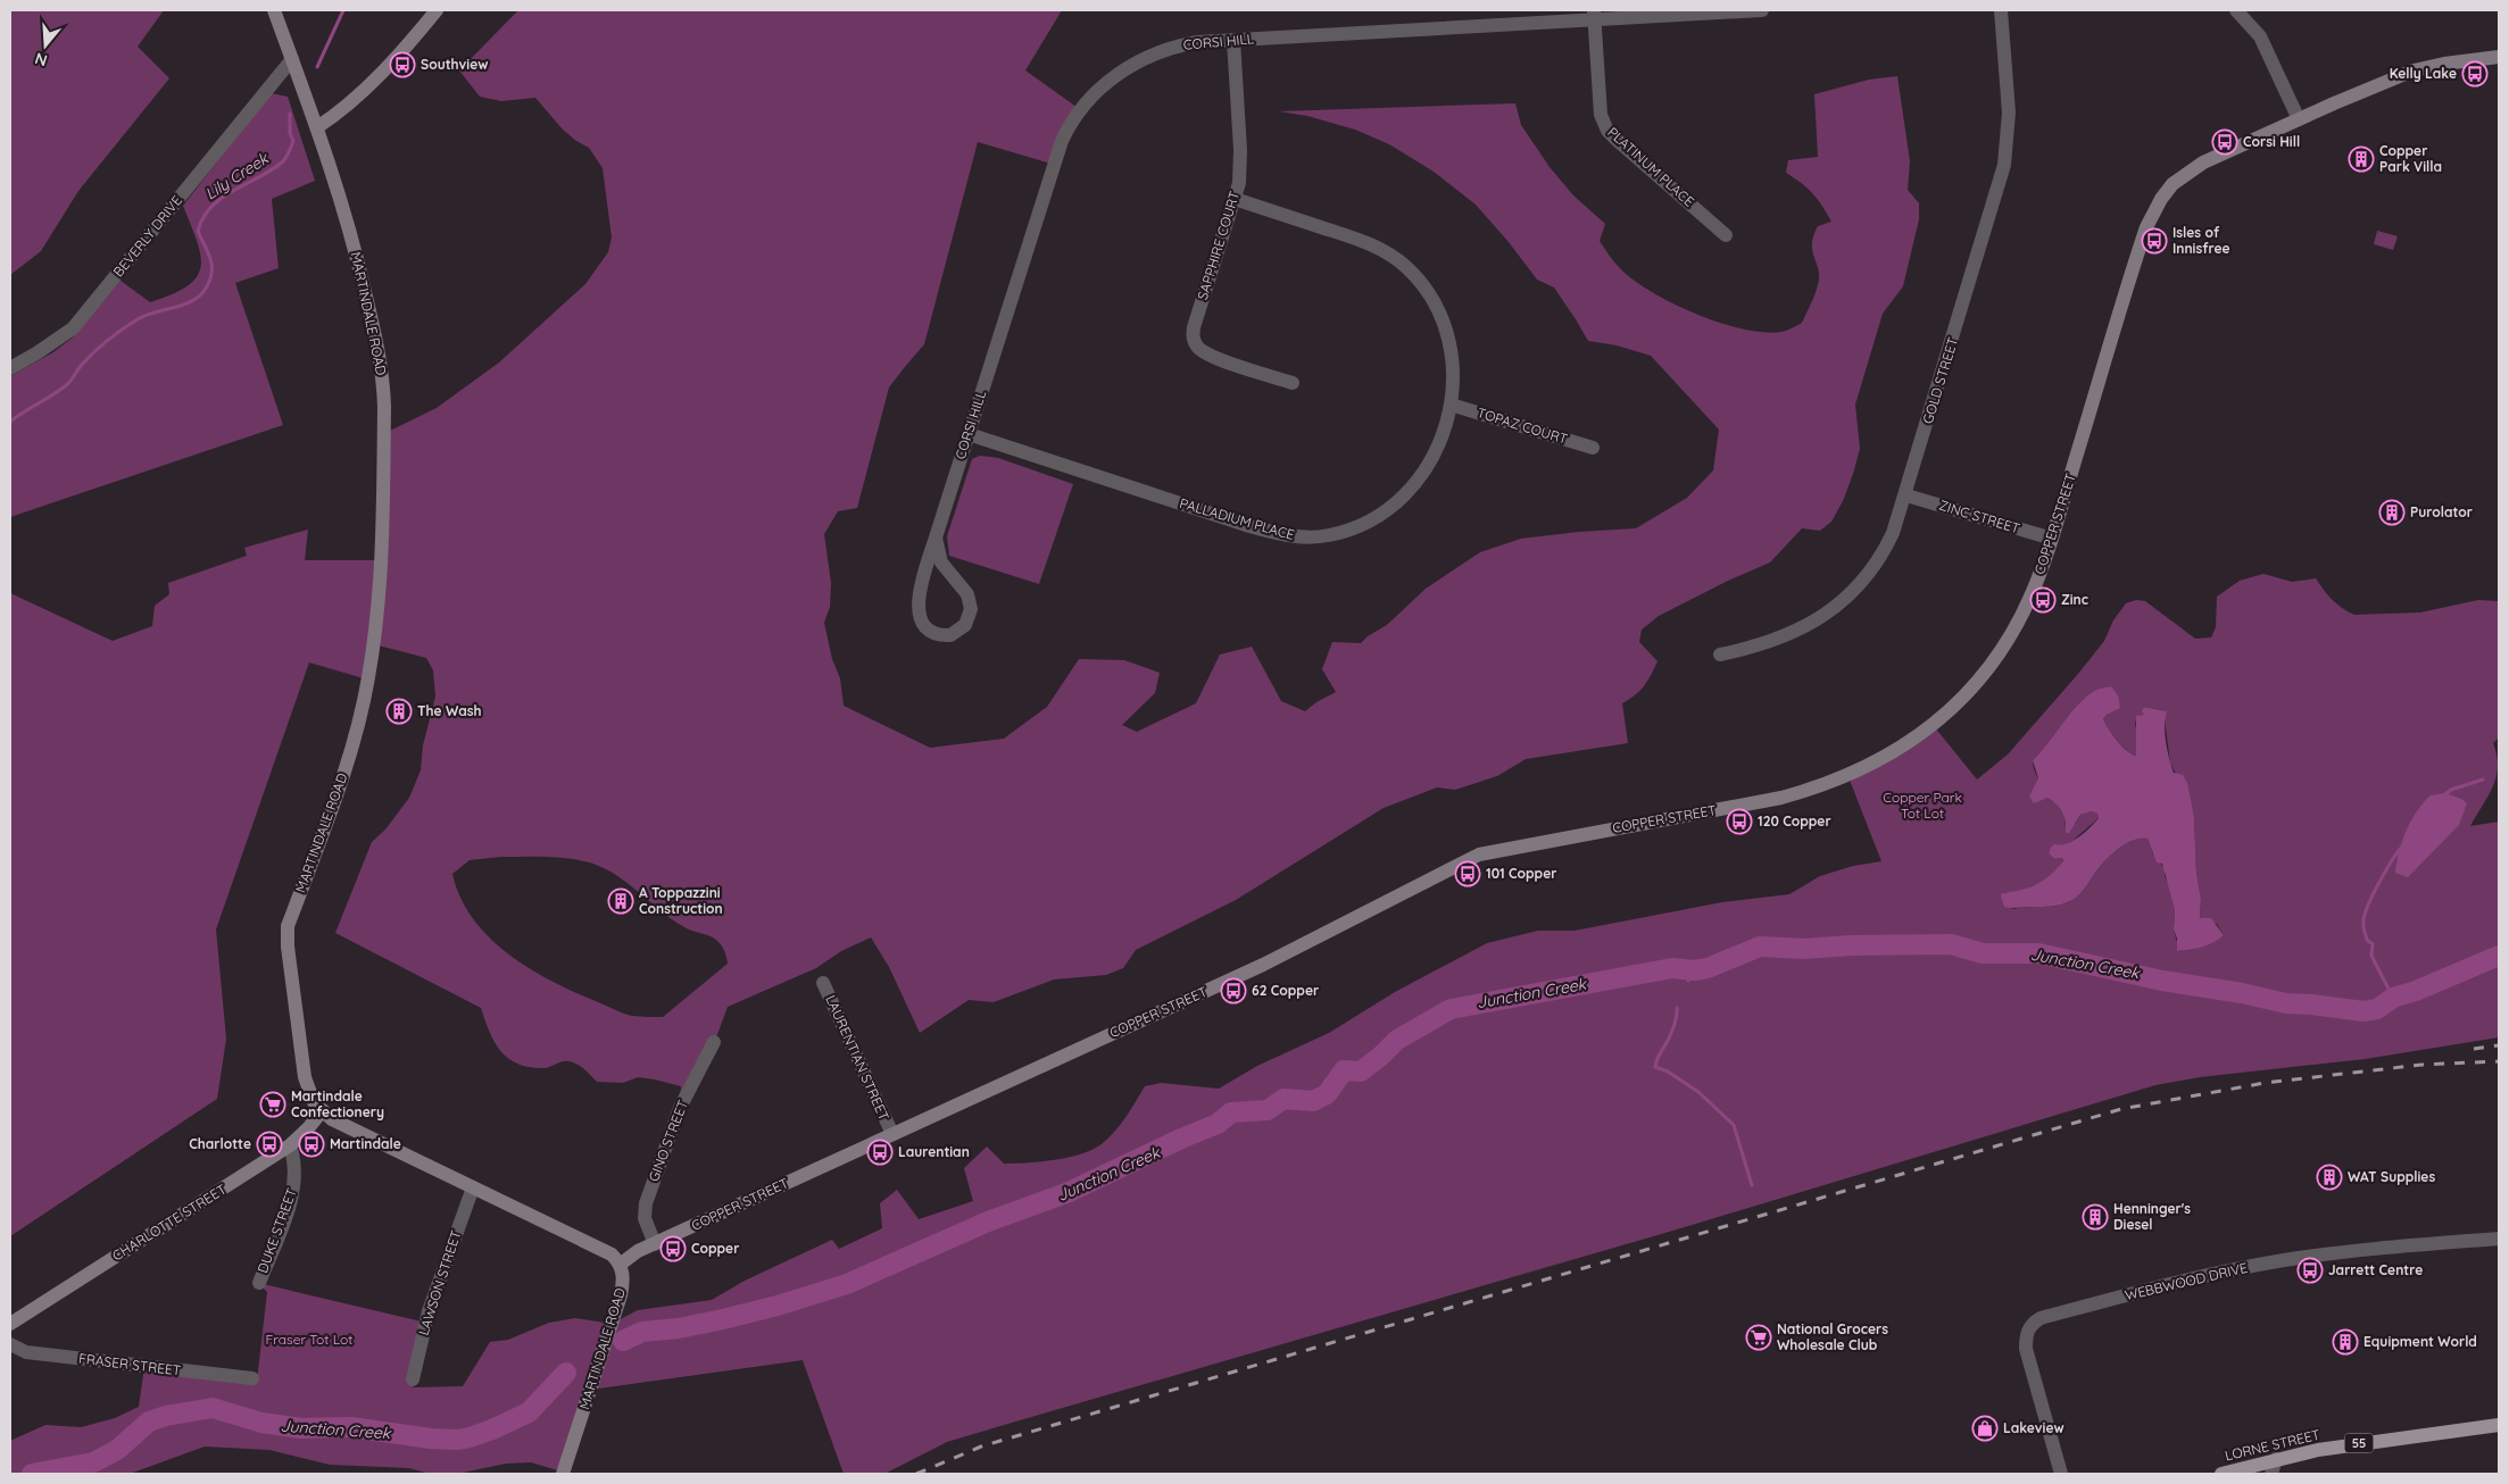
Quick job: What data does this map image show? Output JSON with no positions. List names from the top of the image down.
{
  "streets": {
    "main road": ["55", "LORNE STREET"],
    "street": [
      "CORSI HILL",
      "PLATINUM PLACE",
      "BEVERLY DRIVE",
      "SAPPHIRE COURT",
      "MARTINDALE ROAD",
      "GOLD STREET",
      "TOPAZ COURT",
      "ZINC STREET",
      "PALLADIUM PLACE",
      "COPPER STREET",
      "LAURENTIAN STREET",
      "GINO STREET",
      "CHARLOTTE STREET",
      "DUKE STREET",
      "WEBBWOOD DRIVE",
      "LAWSON STREET",
      "FRASER STREET"
    ]
  },
  "crossings": [
    ["CORSI HILL", "PLATINUM PLACE"],
    ["CORSI HILL", "SAPPHIRE COURT"],
    ["CORSI HILL", "PALLADIUM PLACE"],
    ["BEVERLY DRIVE", "MARTINDALE ROAD"],
    ["SAPPHIRE COURT", "PALLADIUM PLACE"],
    ["MARTINDALE ROAD", "COPPER STREET"],
    ["MARTINDALE ROAD", "CHARLOTTE STREET"],
    ["MARTINDALE ROAD", "LAWSON STREET"],
    ["GOLD STREET", "ZINC STREET"],
    ["TOPAZ COURT", "PALLADIUM PLACE"],
    ["ZINC STREET", "COPPER STREET"],
    ["COPPER STREET", "LAURENTIAN STREET"],
    ["COPPER STREET", "GINO STREET"],
    ["CHARLOTTE STREET", "DUKE STREET"]
  ],
  "water": ["Lily Creek", "Junction Creek"],
  "parks": ["Copper Park Tot Lot", "Fraser Tot Lot"],
  "places": {
    "bus stop": [
      "Southview",
      "Kelly Lake",
      "Corsi Hill",
      "Isles of Innisfree",
      "Zinc",
      "120 Copper",
      "101 Copper",
      "62 Copper",
      "Charlotte",
      "Martindale",
      "Laurentian",
      "Copper",
      "Jarrett Centre"
    ],
    "building": [
      "Copper Park Villa",
      "Purolator",
      "The Wash",
      "A Toppazzini Construction",
      "WAT Supplies",
      "Henninger's Diesel",
      "Equipment World"
    ],
    "supermarket": ["Martindale Confectionery", "National Grocers Wholesale Club"],
    "shop": ["Lakeview"]
  },
  "north": "bottom"
}
